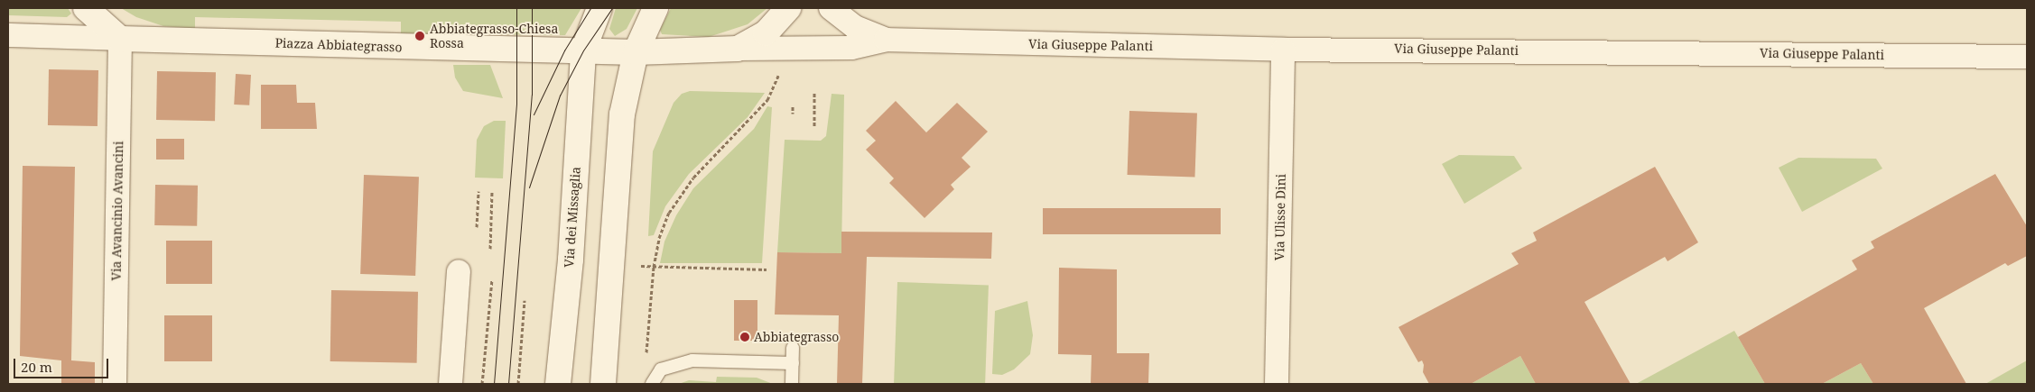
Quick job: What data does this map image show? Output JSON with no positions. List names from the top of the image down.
{
  "streets": {
    "main road": ["Piazza Abbiategrasso", "Via dei Missaglia"],
    "street": ["Via Giuseppe Palanti", "Via Avancinio Avancini", "Via Ulisse Dini"]
  },
  "crossings": [
    ["Piazza Abbiategrasso", "Via Giuseppe Palanti"],
    ["Piazza Abbiategrasso", "Via Avancinio Avancini"],
    ["Piazza Abbiategrasso", "Via dei Missaglia"],
    ["Via Giuseppe Palanti", "Via Ulisse Dini"]
  ],
  "places": ["Abbiategrasso-Chiesa Rossa", "Abbiategrasso"],
  "scale_bar": "20 m"
}
